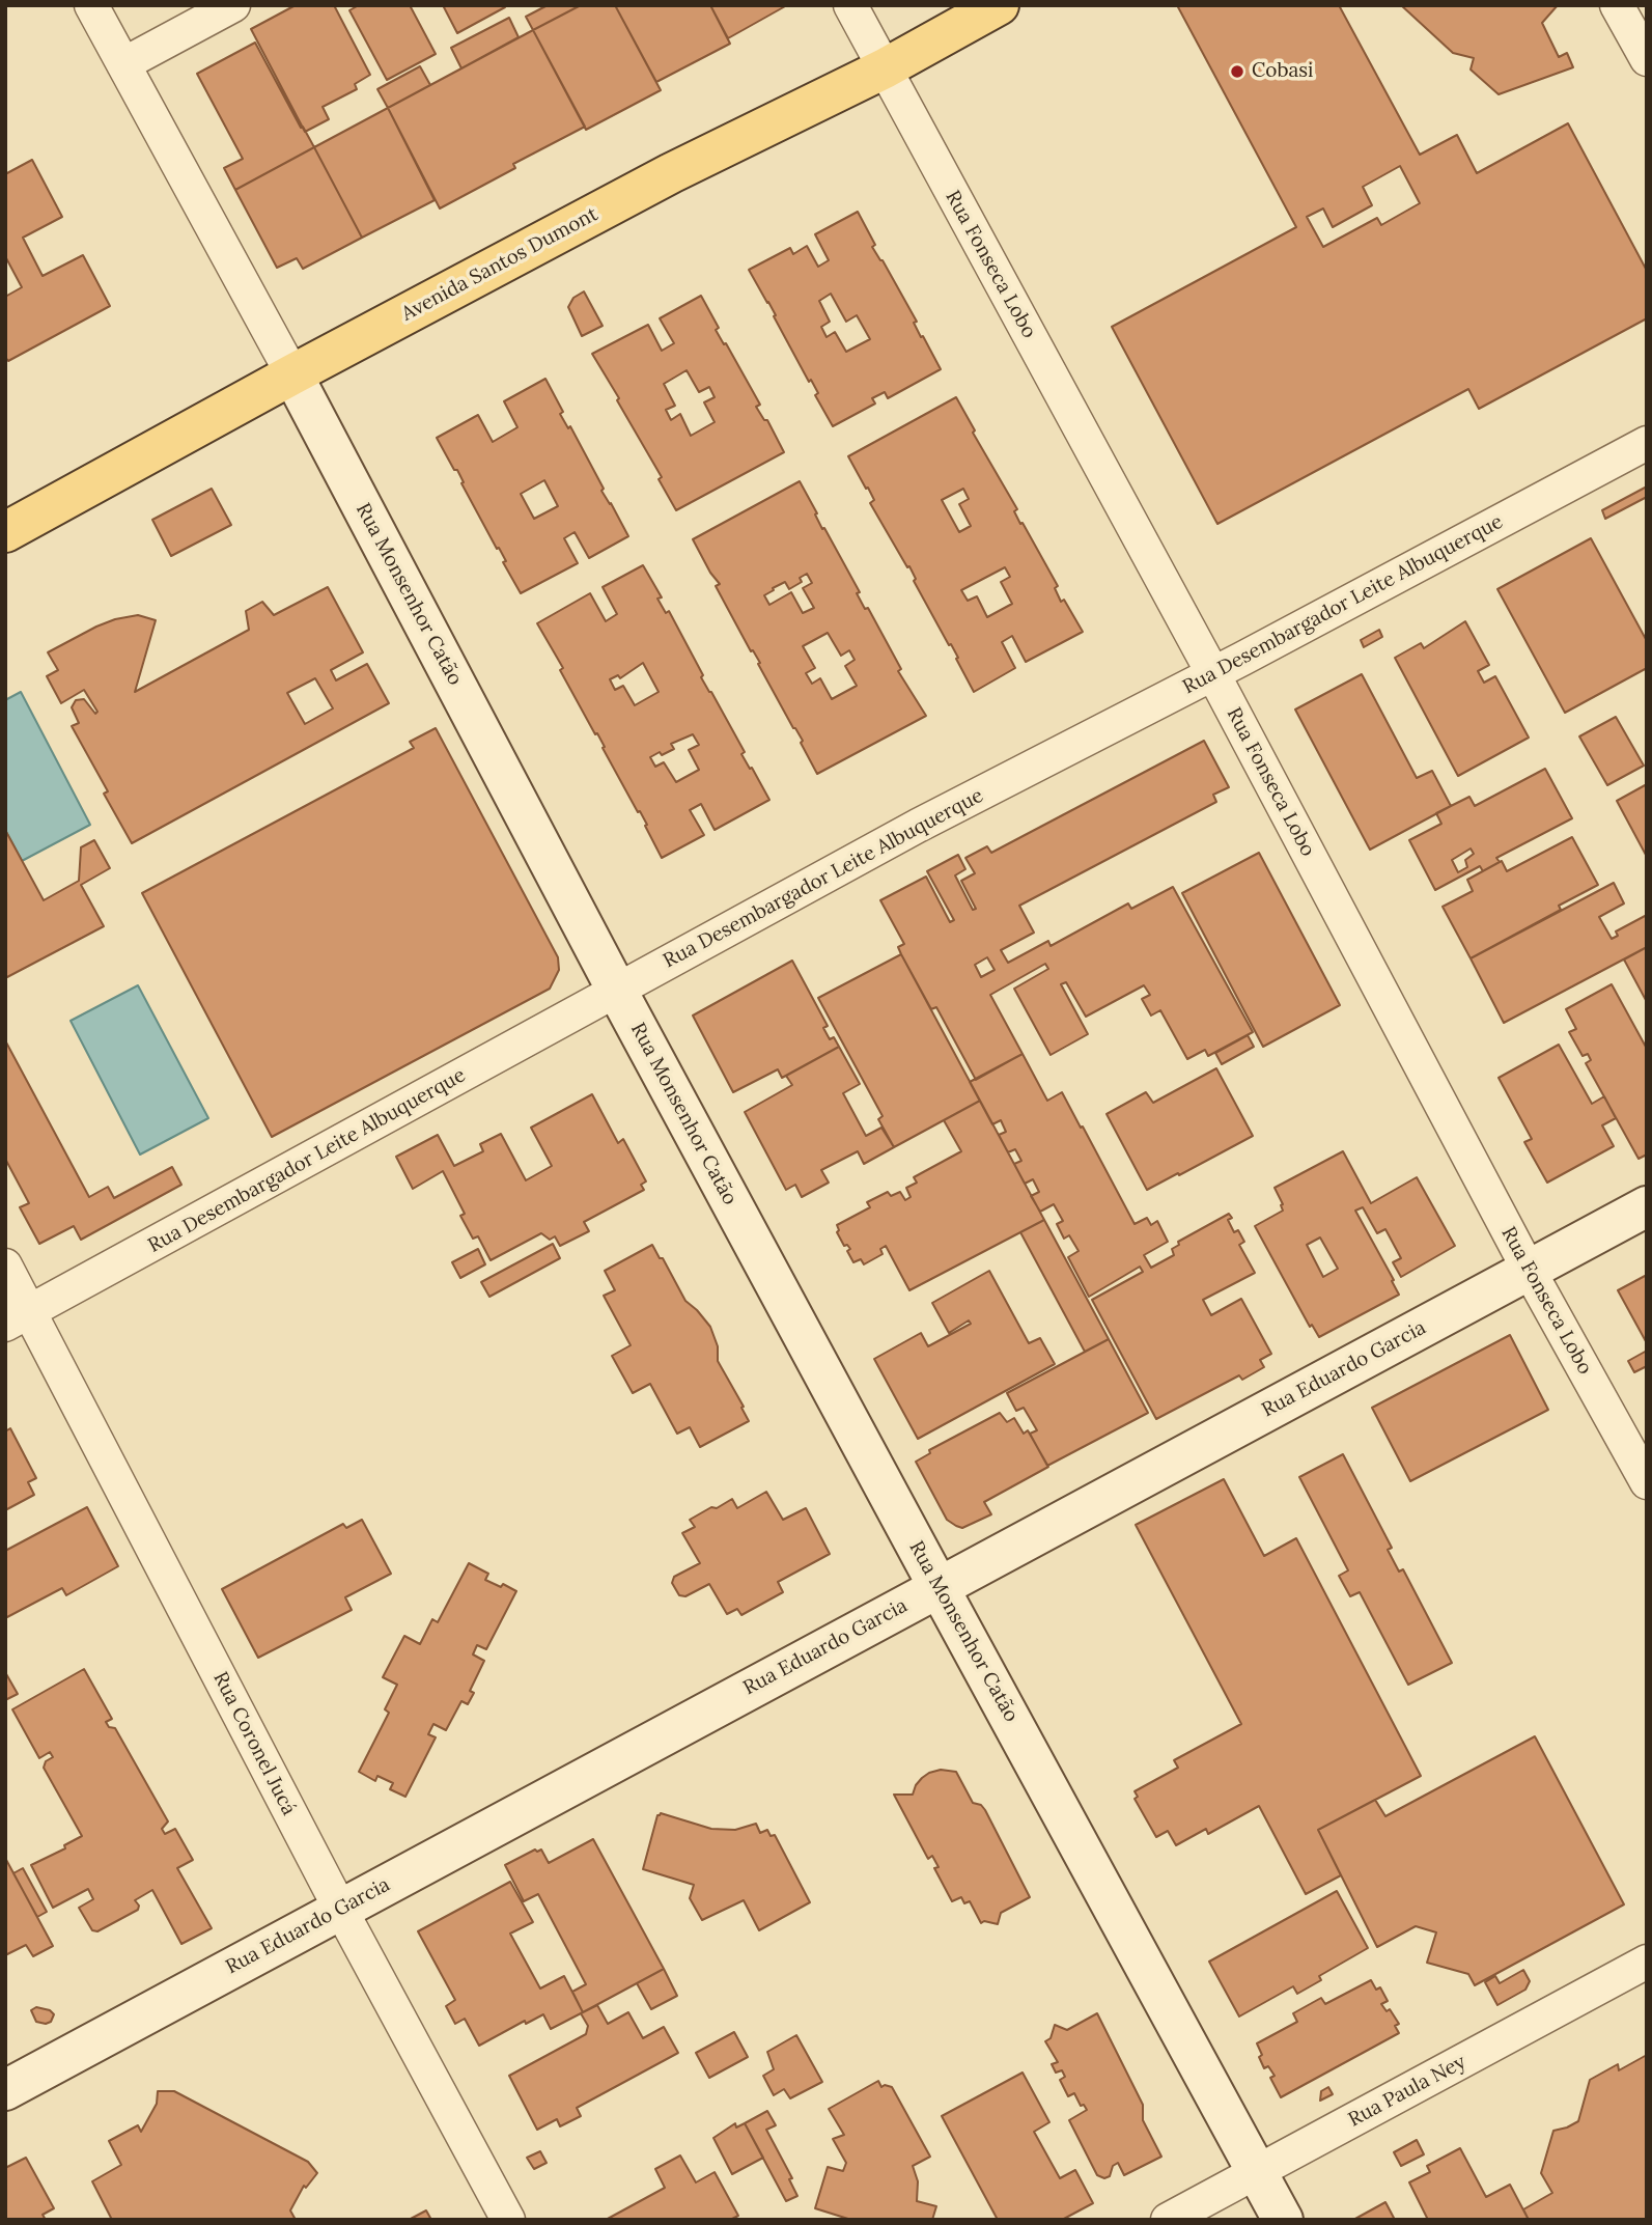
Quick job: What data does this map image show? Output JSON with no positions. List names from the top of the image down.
{
  "streets": {
    "main road": ["Avenida Santos Dumont"],
    "street": [
      "Rua Fonseca Lobo",
      "Rua Monsenhor Catão",
      "Rua Desembargador Leite Albuquerque",
      "Rua Eduardo Garcia",
      "Rua Coronel Jucá",
      "Rua Paula Ney"
    ]
  },
  "crossings": [
    ["Avenida Santos Dumont", "Rua Fonseca Lobo"],
    ["Avenida Santos Dumont", "Rua Monsenhor Catão"],
    ["Rua Fonseca Lobo", "Rua Desembargador Leite Albuquerque"],
    ["Rua Fonseca Lobo", "Rua Eduardo Garcia"],
    ["Rua Monsenhor Catão", "Rua Desembargador Leite Albuquerque"],
    ["Rua Monsenhor Catão", "Rua Eduardo Garcia"],
    ["Rua Monsenhor Catão", "Rua Paula Ney"],
    ["Rua Desembargador Leite Albuquerque", "Rua Coronel Jucá"],
    ["Rua Eduardo Garcia", "Rua Coronel Jucá"]
  ],
  "places": ["Cobasi"]
}
